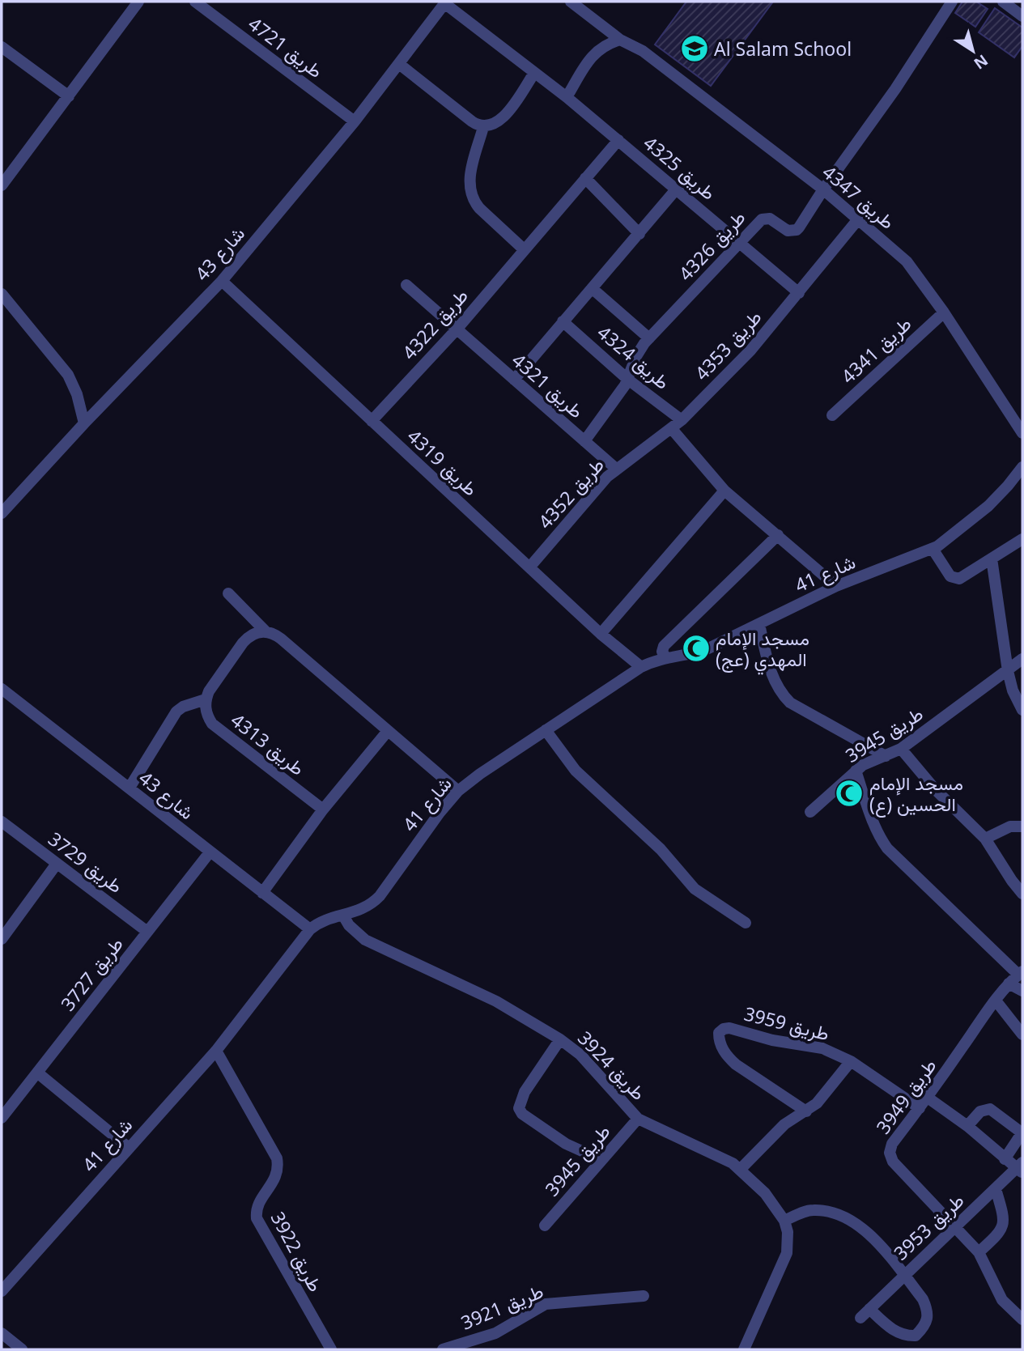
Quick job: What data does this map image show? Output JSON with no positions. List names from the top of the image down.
{
  "streets": {
    "street": [
      "طريق 4721",
      "طريق 4325",
      "طريق 4347",
      "طريق 4326",
      "شارع 43",
      "طريق 4322",
      "طريق 4353",
      "طريق 4341",
      "طريق 4324",
      "طريق 4321",
      "طريق 4319",
      "طريق 4352",
      "شارع 41",
      "طريق 3945",
      "طريق 4313",
      "طريق 3729",
      "طريق 3727",
      "طريق 3959",
      "طريق 3924",
      "طريق 3949",
      "طريق 3953",
      "طريق 3922",
      "طريق 3921"
    ]
  },
  "crossings": [
    ["طريق 4721", "شارع 43"],
    ["طريق 4325", "طريق 4326"],
    ["طريق 4325", "شارع 43"],
    ["طريق 4325", "طريق 4322"],
    ["طريق 4325", "طريق 4353"],
    ["طريق 4347", "طريق 4326"],
    ["طريق 4347", "طريق 4353"],
    ["طريق 4347", "طريق 4341"],
    ["طريق 4326", "طريق 4324"],
    ["طريق 4326", "طريق 4321"],
    ["شارع 43", "طريق 4319"],
    ["شارع 43", "شارع 41"],
    ["شارع 43", "طريق 3727"],
    ["طريق 4322", "طريق 4321"],
    ["طريق 4322", "طريق 4319"],
    ["طريق 4353", "طريق 4324"],
    ["طريق 4353", "طريق 4352"],
    ["طريق 4321", "طريق 4352"],
    ["طريق 4319", "طريق 4352"],
    ["طريق 4319", "شارع 41"],
    ["شارع 41", "طريق 3924"],
    ["شارع 41", "طريق 3922"],
    ["طريق 3945", "طريق 3924"],
    ["طريق 3729", "طريق 3727"],
    ["طريق 3959", "طريق 3949"],
    ["طريق 3949", "طريق 3953"]
  ],
  "places": {
    "school or university": ["Al Salam School"],
    "mosque": ["مسجد الإمام المهدي (عج)", "مسجد الإمام الحسين (ع)"]
  },
  "north": "bottom right"
}
